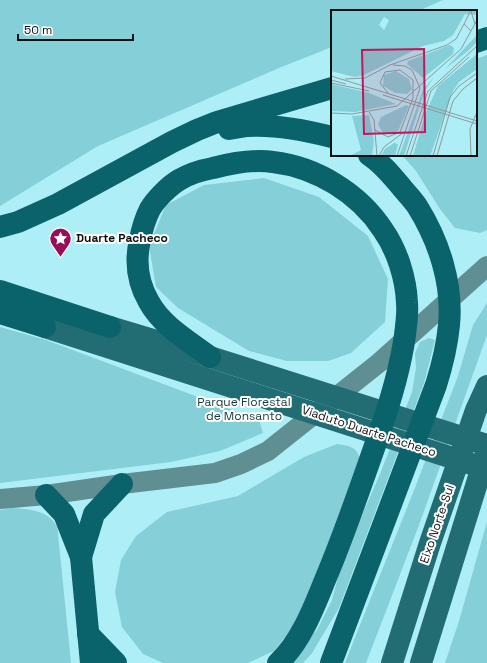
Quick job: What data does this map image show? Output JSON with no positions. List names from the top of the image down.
{
  "streets": {
    "highway": ["Viaduto Duarte Pacheco", "Eixo Norte-Sul"]
  },
  "parks": ["Parque Florestal de Monsanto"],
  "places": {
    "place": ["Duarte Pacheco"]
  },
  "scale_bar": "50 m"
}
